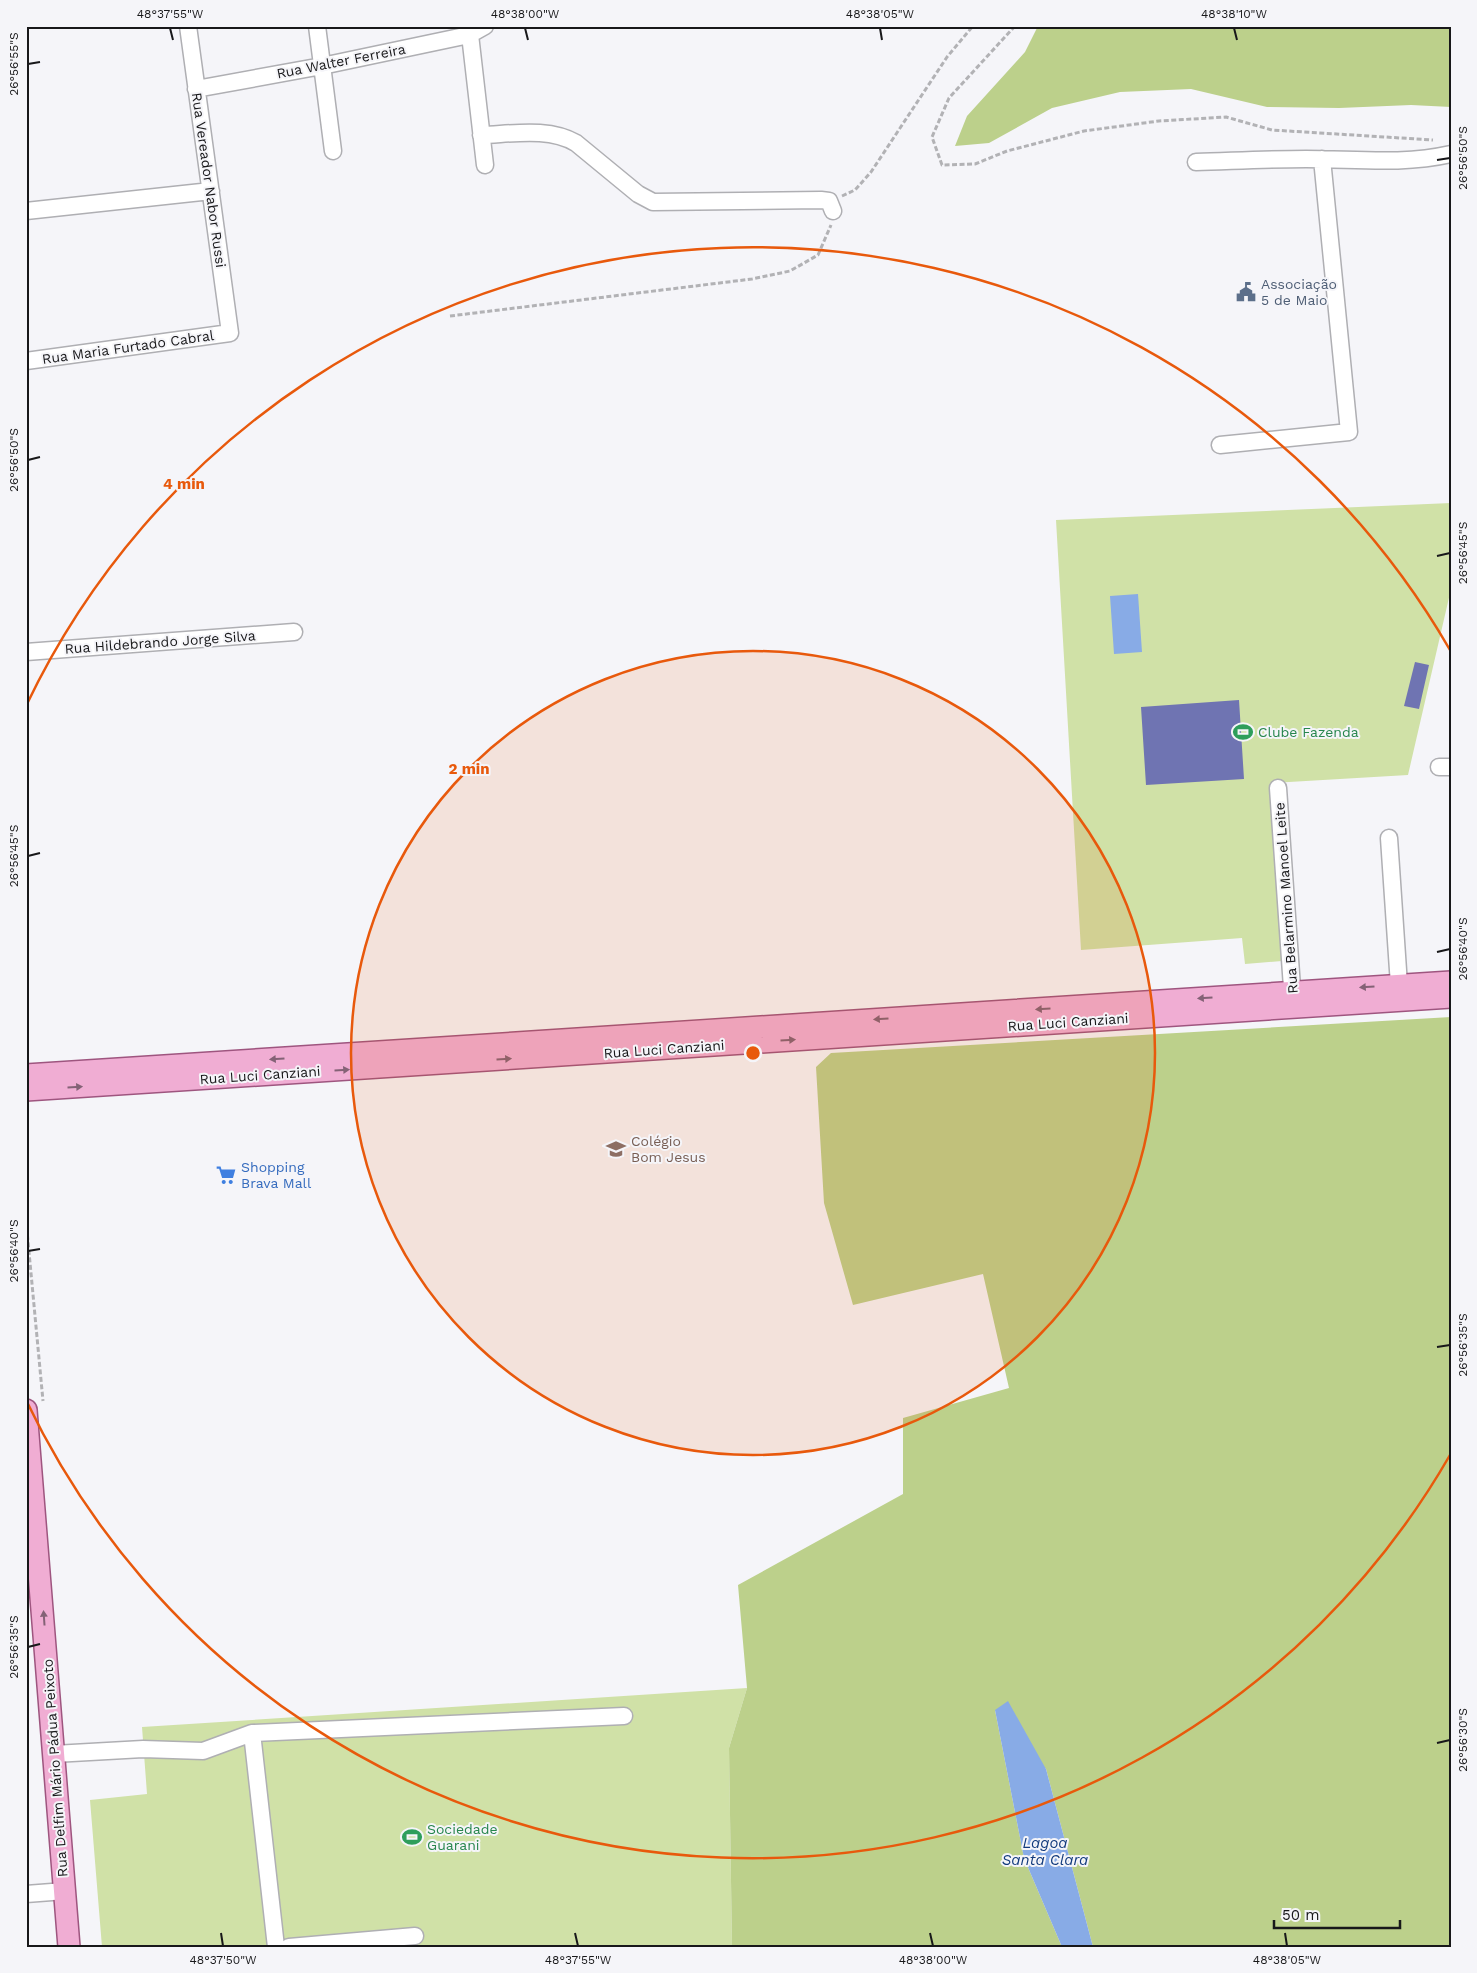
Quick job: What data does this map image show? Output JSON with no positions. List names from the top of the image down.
{
  "streets": {
    "main road": ["Rua Luci Canziani", "Rua Delfim Mário Pádua Peixoto"],
    "street": [
      "Rua Walter Ferreira",
      "Rua Vereador Nabor Russi",
      "Rua Maria Furtado Cabral",
      "Rua Hildebrando Jorge Silva",
      "Rua Belarmino Manoel Leite"
    ]
  },
  "crossings": [
    ["Rua Walter Ferreira", "Rua Vereador Nabor Russi"],
    ["Rua Vereador Nabor Russi", "Rua Maria Furtado Cabral"],
    ["Rua Belarmino Manoel Leite", "Rua Luci Canziani"]
  ],
  "water": ["Lagoa Santa Clara"],
  "places": {
    "public building": ["Associação 5 de Maio"],
    "sports": ["Clube Fazenda", "Sociedade Guarani"],
    "school or university": ["Colégio Bom Jesus"],
    "supermarket": ["Shopping Brava Mall"]
  },
  "scale_bar": "50 m",
  "coordinates": [
    "48°37'55\"W",
    "48°38'00\"W",
    "48°38'05\"W",
    "48°38'10\"W",
    "26°56'55\"S",
    "26°56'50\"S",
    "26°56'45\"S",
    "26°56'40\"S",
    "26°56'35\"S",
    "26°56'30\"S",
    "48°37'50\"W"
  ],
  "rings": ["4 min", "2 min"]
}
